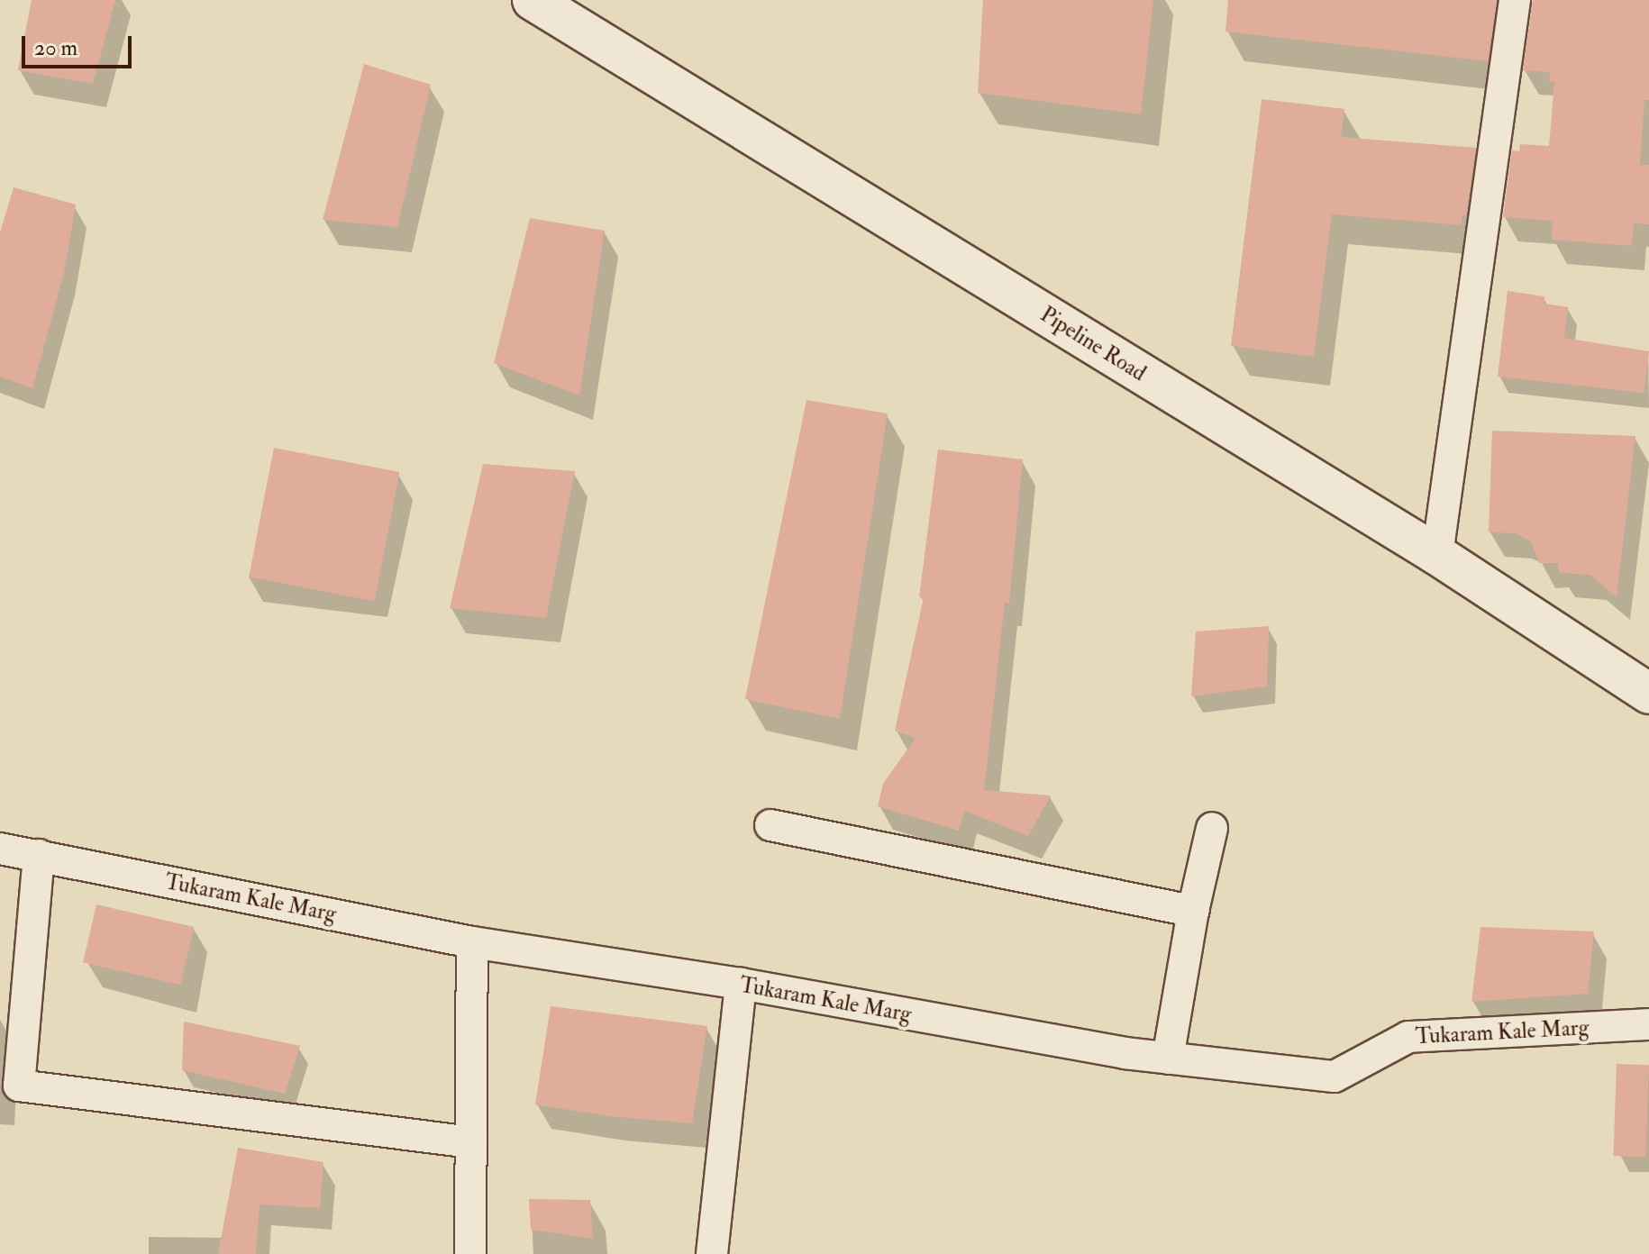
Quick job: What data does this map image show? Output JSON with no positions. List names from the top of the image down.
{
  "streets": {
    "street": ["Pipeline Road", "Tukaram Kale Marg"]
  },
  "scale_bar": "20 m"
}
